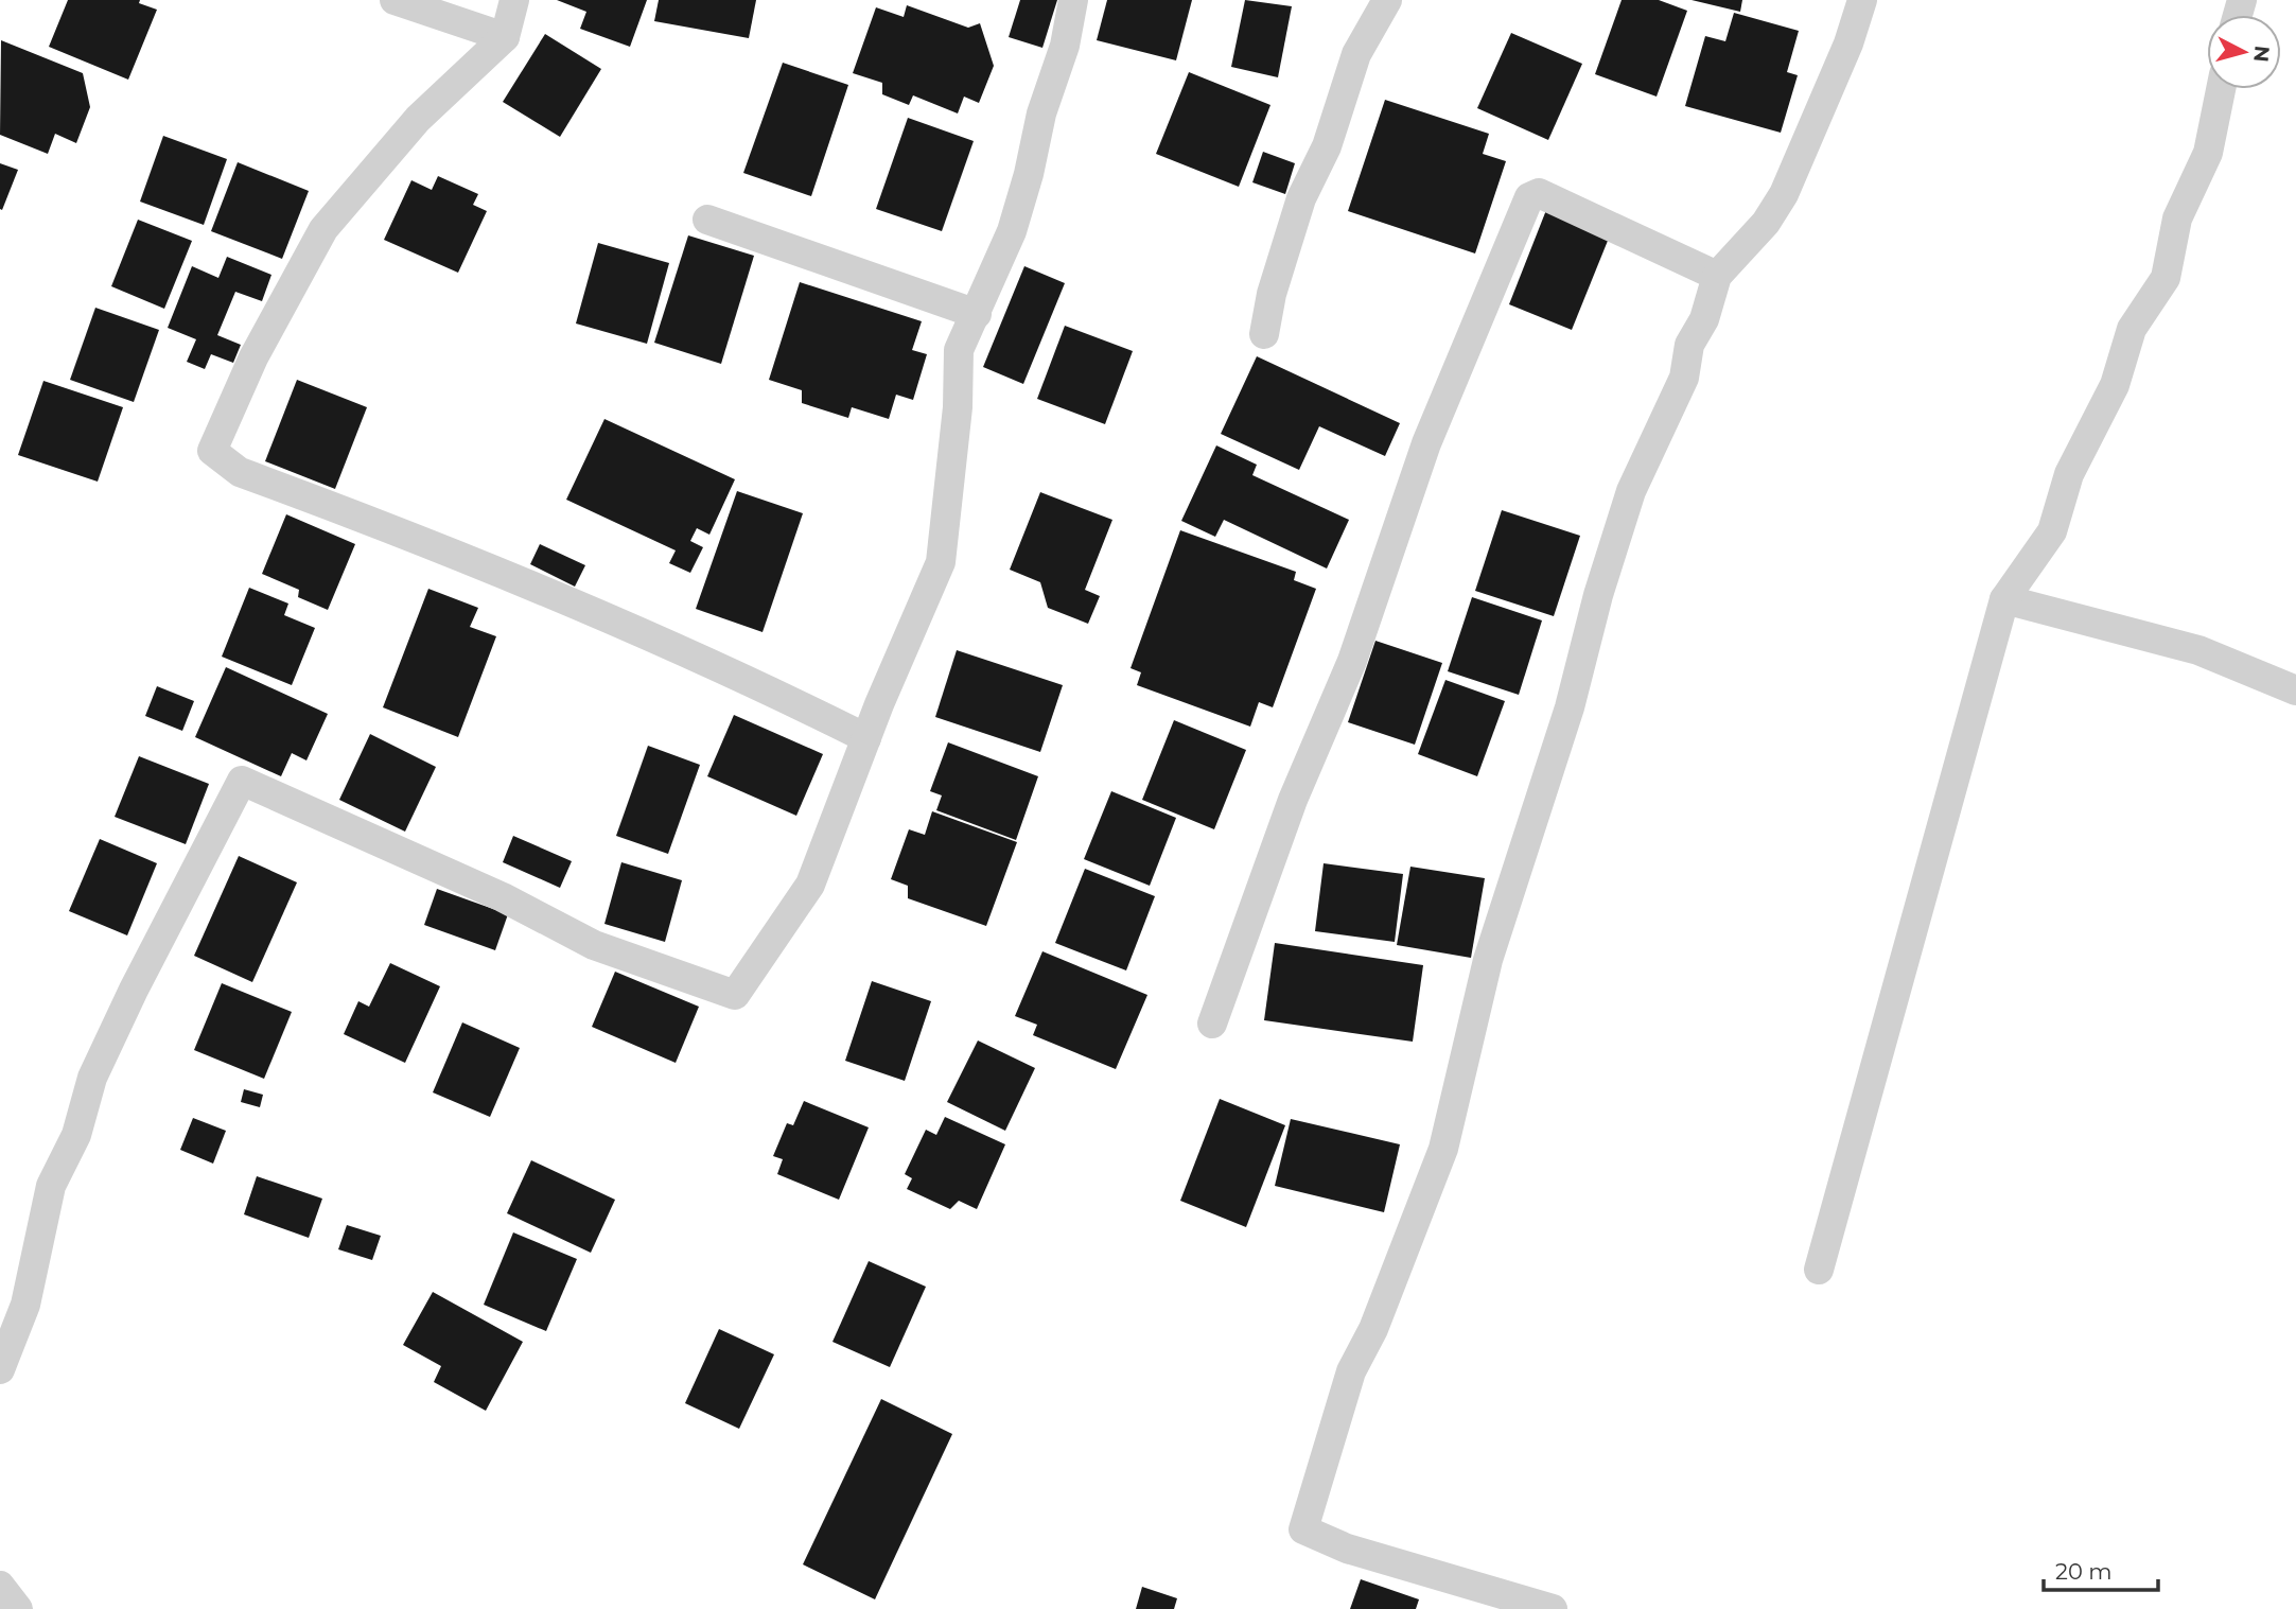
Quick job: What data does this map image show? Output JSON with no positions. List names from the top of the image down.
{
  "scale_bar": "20 m",
  "north": "right"
}
